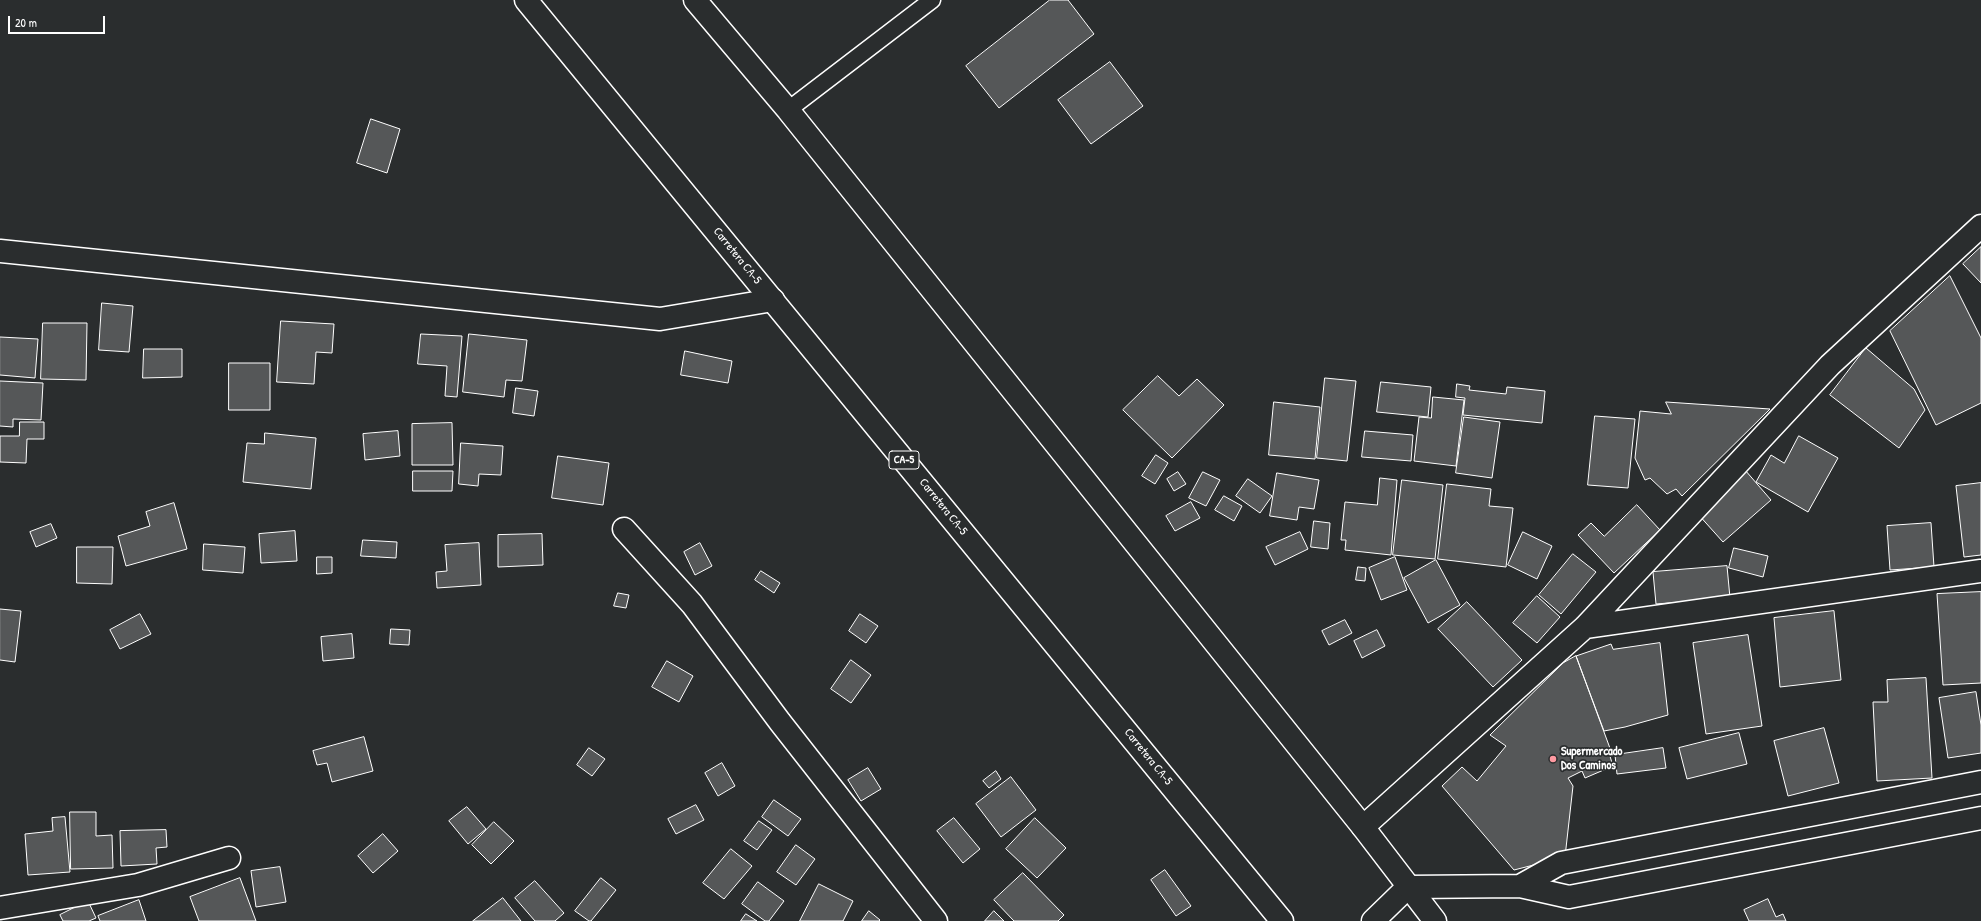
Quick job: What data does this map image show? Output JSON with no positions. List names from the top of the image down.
{
  "streets": {
    "main road": ["Carretera CA-5", "CA-5"]
  },
  "places": ["Supermercado Dos Caminos"],
  "scale_bar": "20 m"
}
